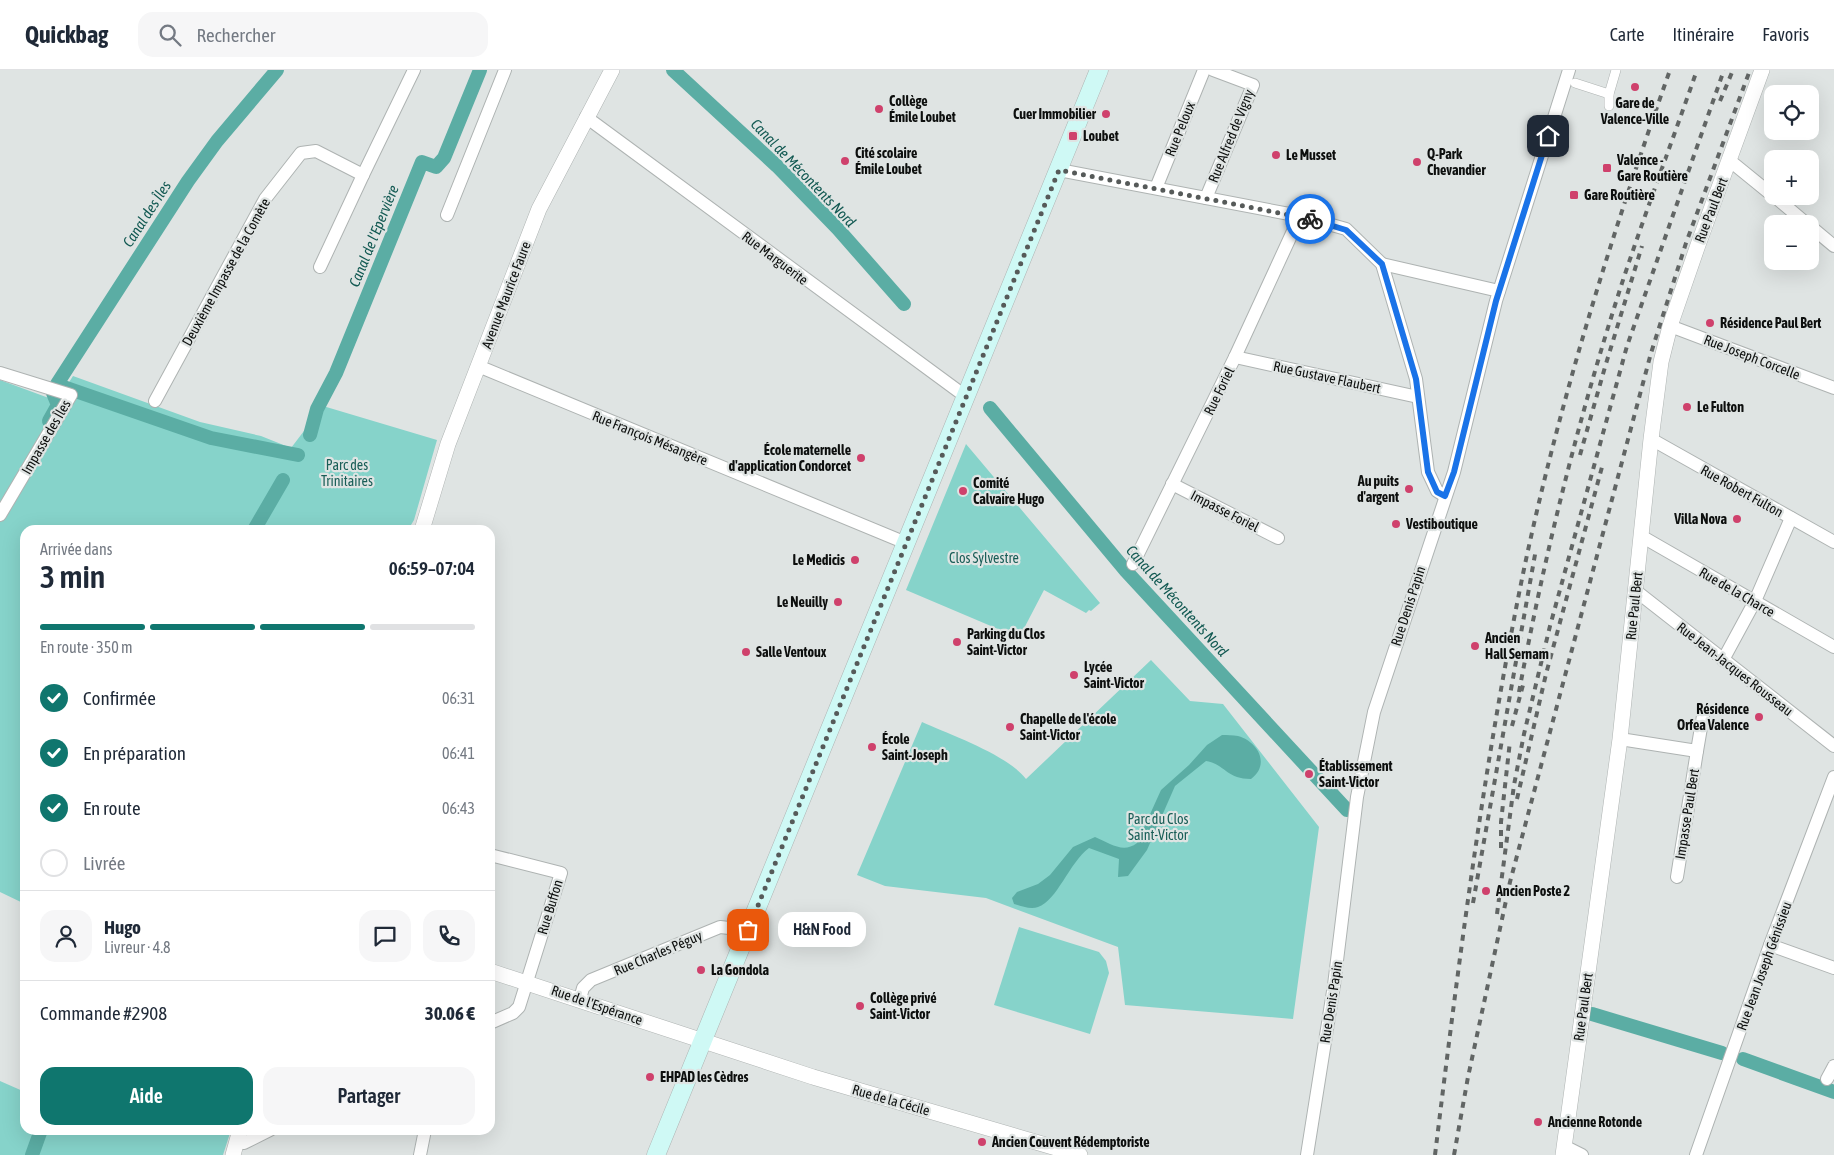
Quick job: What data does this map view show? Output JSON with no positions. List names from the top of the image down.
{
  "streets": {
    "street": [
      "Rue Peloux",
      "Rue Alfred de Vigny",
      "Rue Paul Bert",
      "Rue Marguerite",
      "Deuxième Impasse de la Comète",
      "Avenue Maurice Faure",
      "Rue Joseph Corcelle",
      "Rue Gustave Flaubert",
      "Rue Foriel",
      "Impasse des Îles",
      "Rue François Mésangère",
      "Rue Robert Fulton",
      "Impasse Foriel",
      "Rue de la Charce",
      "Rue Denis Papin",
      "Rue Jean-Jacques Rousseau",
      "Impasse Paul Bert",
      "Rue Buffon",
      "Rue Charles Péguy",
      "Rue Jean Joseph Génissieu",
      "Rue de l'Espérance",
      "Rue de la Cécile"
    ]
  },
  "crossings": [
    ["Rue Paul Bert", "Rue Joseph Corcelle"],
    ["Rue Paul Bert", "Rue Robert Fulton"],
    ["Rue Paul Bert", "Rue de la Charce"],
    ["Rue Paul Bert", "Rue Jean-Jacques Rousseau"],
    ["Rue Paul Bert", "Impasse Paul Bert"],
    ["Rue Marguerite", "Avenue Maurice Faure"],
    ["Avenue Maurice Faure", "Rue François Mésangère"],
    ["Rue Gustave Flaubert", "Rue Foriel"],
    ["Rue Foriel", "Impasse Foriel"],
    ["Rue Buffon", "Rue de l'Espérance"],
    ["Rue Charles Péguy", "Rue de l'Espérance"],
    ["Rue de l'Espérance", "Rue de la Cécile"]
  ],
  "water": ["Canal de Mécontents Nord", "Canal des Îles", "Canal de l'Epervière"],
  "parks": ["Parc des Trinitaires", "Clos Sylvestre", "Parc du Clos Saint-Victor"],
  "places": {
    "other": [
      "Gare de Valence-Ville",
      "Collège Émile Loubet",
      "Cuer Immobilier",
      "Le Musset",
      "Cité scolaire Émile Loubet",
      "Q-Park Chevandier",
      "Résidence Paul Bert",
      "Le Fulton",
      "École maternelle d'application Condorcet",
      "Au puits d'argent",
      "Comité Calvaire Hugo",
      "Villa Nova",
      "Vestiboutique",
      "Le Medicis",
      "Le Neuilly",
      "Parking du Clos Saint-Victor",
      "Ancien Hall Sernam",
      "Salle Ventoux",
      "Lycée Saint-Victor",
      "Résidence Orfea Valence",
      "Chapelle de l'école Saint-Victor",
      "École Saint-Joseph",
      "Établissement Saint-Victor",
      "Ancien Poste 2",
      "H&N Food",
      "La Gondola",
      "Collège privé Saint-Victor",
      "EHPAD les Cèdres",
      "Ancienne Rotonde",
      "Ancien Couvent Rédemptoriste"
    ],
    "transit": ["Loubet", "Valence - Gare Routière", "Gare Routière"]
  },
  "page": {
    "header": "Quickbag",
    "search": "Rechercher",
    "nav": ["Carte", "Itinéraire", "Favoris"],
    "map_buttons": ["+", "−"],
    "heading": ["3 min", "Arrivée dans", "06:59–07:04"],
    "panel": [
      "Hugo",
      "Livreur · 4.8",
      "Commande #2908",
      "30.06 €"
    ],
    "bar": "En route · 350 m",
    "list": [
      ["Confirmée", "06:31"],
      ["En préparation", "06:41"],
      ["En route", "06:43"],
      "Livrée"
    ],
    "bubble": "H&N Food",
    "buttons": ["Aide", "Partager"]
  }
}
